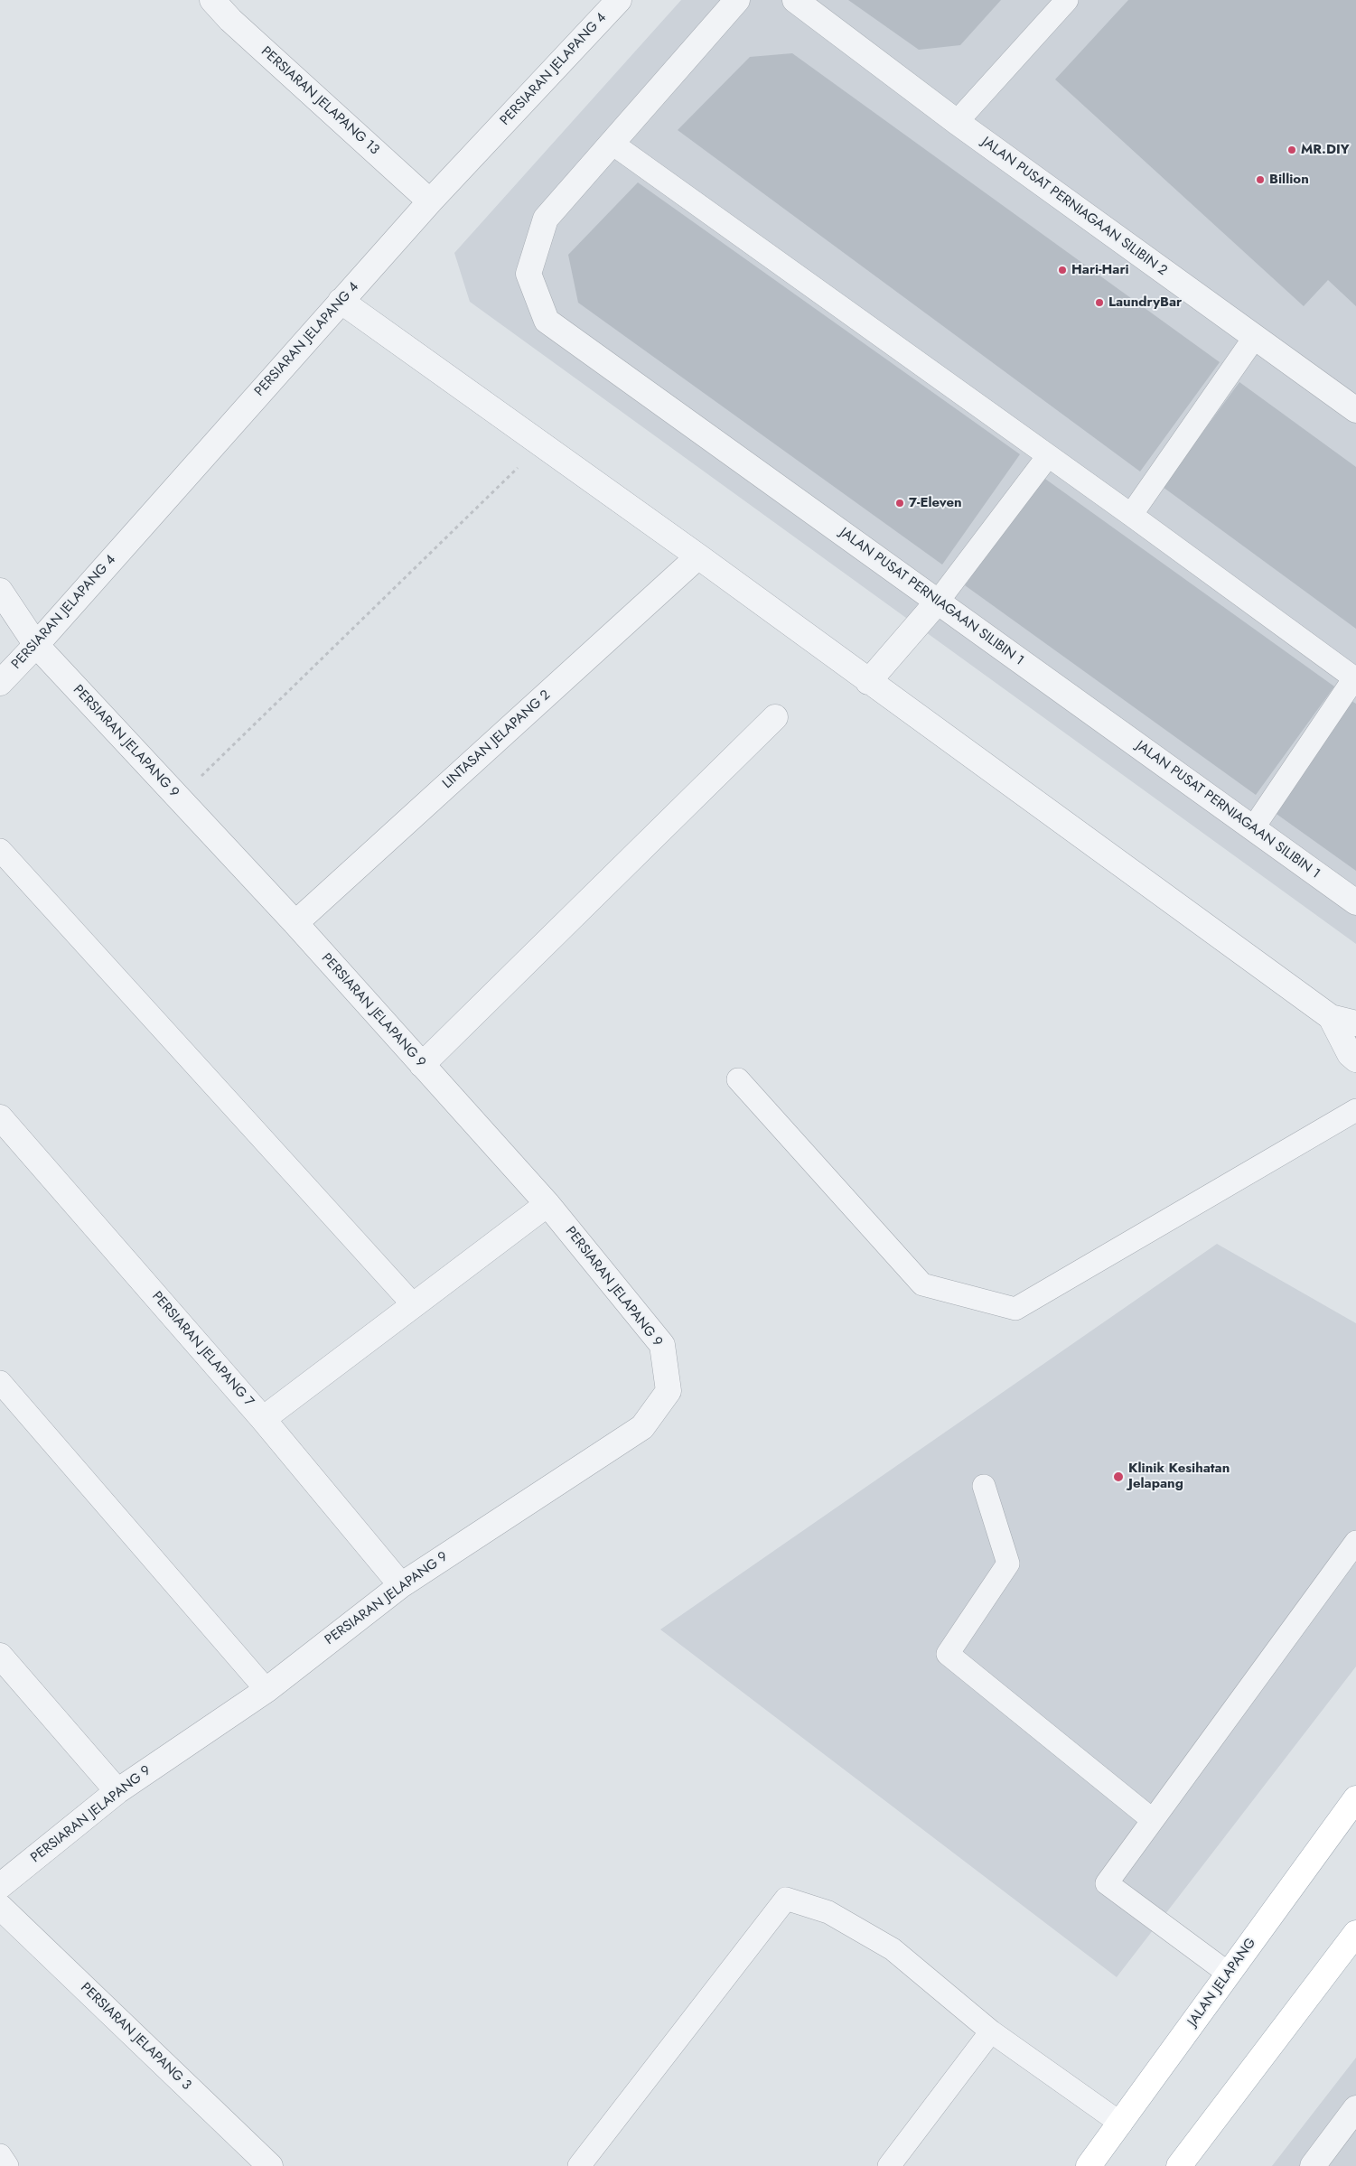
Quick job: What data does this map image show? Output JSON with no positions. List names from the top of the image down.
{
  "streets": {
    "main road": ["JALAN JELAPANG"],
    "street": [
      "PERSIARAN JELAPANG 4",
      "PERSIARAN JELAPANG 13",
      "JALAN PUSAT PERNIAGAAN SILIBIN 2",
      "JALAN PUSAT PERNIAGAAN SILIBIN 1",
      "LINTASAN JELAPANG 2",
      "PERSIARAN JELAPANG 9",
      "PERSIARAN JELAPANG 7",
      "PERSIARAN JELAPANG 3"
    ]
  },
  "crossings": [
    ["PERSIARAN JELAPANG 4", "PERSIARAN JELAPANG 13"],
    ["PERSIARAN JELAPANG 4", "PERSIARAN JELAPANG 9"],
    ["LINTASAN JELAPANG 2", "PERSIARAN JELAPANG 9"],
    ["PERSIARAN JELAPANG 9", "PERSIARAN JELAPANG 7"]
  ],
  "places": [
    "MR.DIY",
    "Billion",
    "Hari-Hari",
    "LaundryBar",
    "7-Eleven",
    "Klinik Kesihatan Jelapang"
  ]
}
